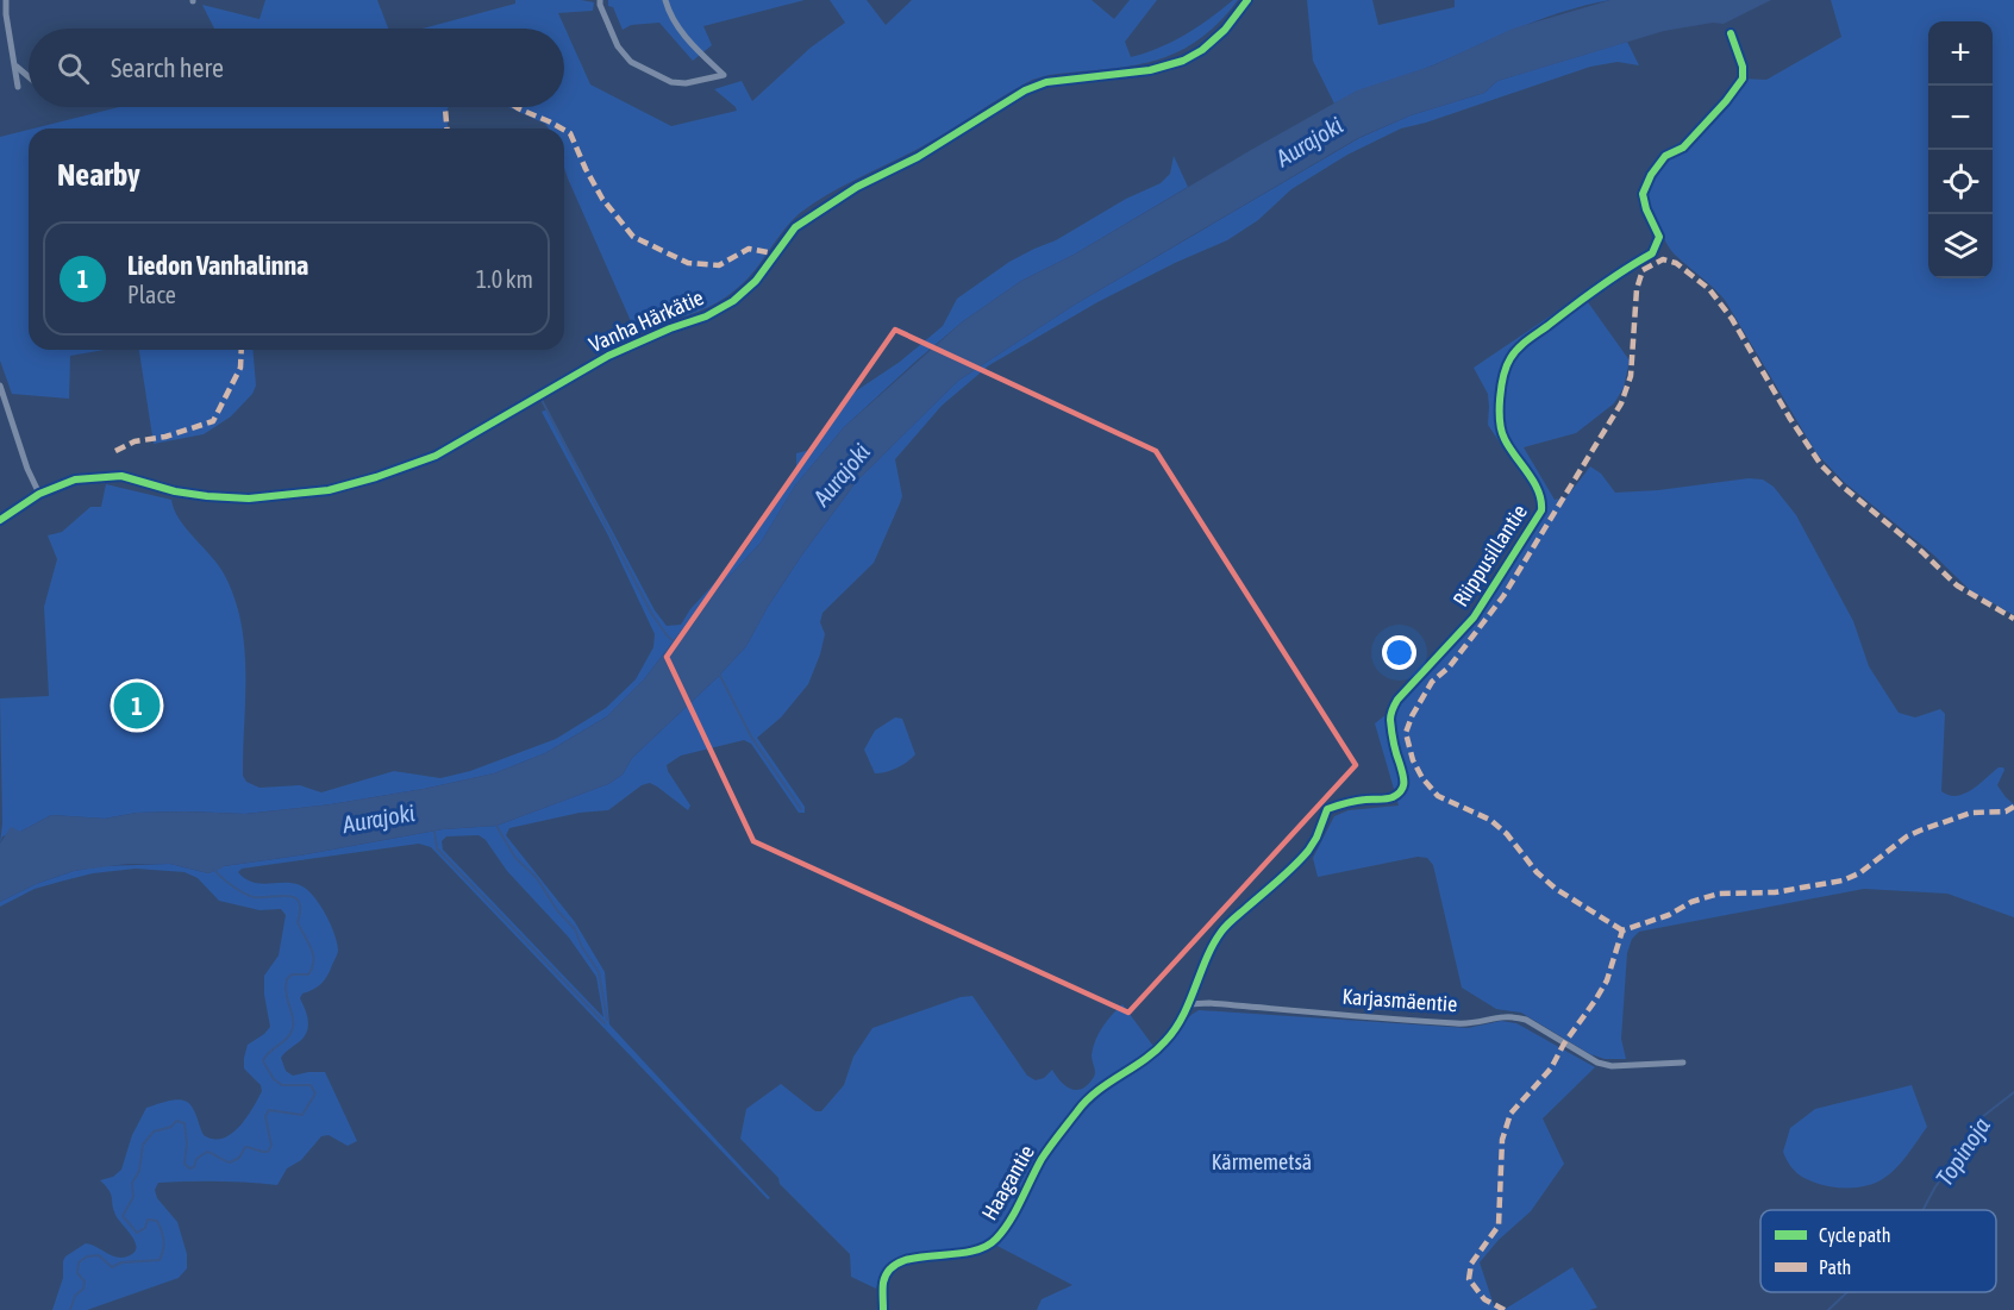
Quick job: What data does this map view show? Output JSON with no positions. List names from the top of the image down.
{
  "streets": {
    "street": [
      "Vanha Härkätie",
      "Riippusillantie",
      "Karjasmäentie",
      "Haagantie"
    ]
  },
  "crossings": [
    ["Riippusillantie", "Karjasmäentie"],
    ["Riippusillantie", "Haagantie"],
    ["Karjasmäentie", "Haagantie"]
  ],
  "water": ["Aurajoki", "Topinoja"],
  "parks": ["Kärmemetsä"],
  "legend": ["Cycle path", "Path"],
  "page": {
    "map_buttons": ["+", "−"],
    "search": "Search here",
    "heading": "Nearby",
    "list": [
      {
        "mark": "1",
        "name": "Liedon Vanhalinna",
        "note": "Place",
        "value": "1.0 km"
      }
    ],
    "pins": "1"
  }
}
